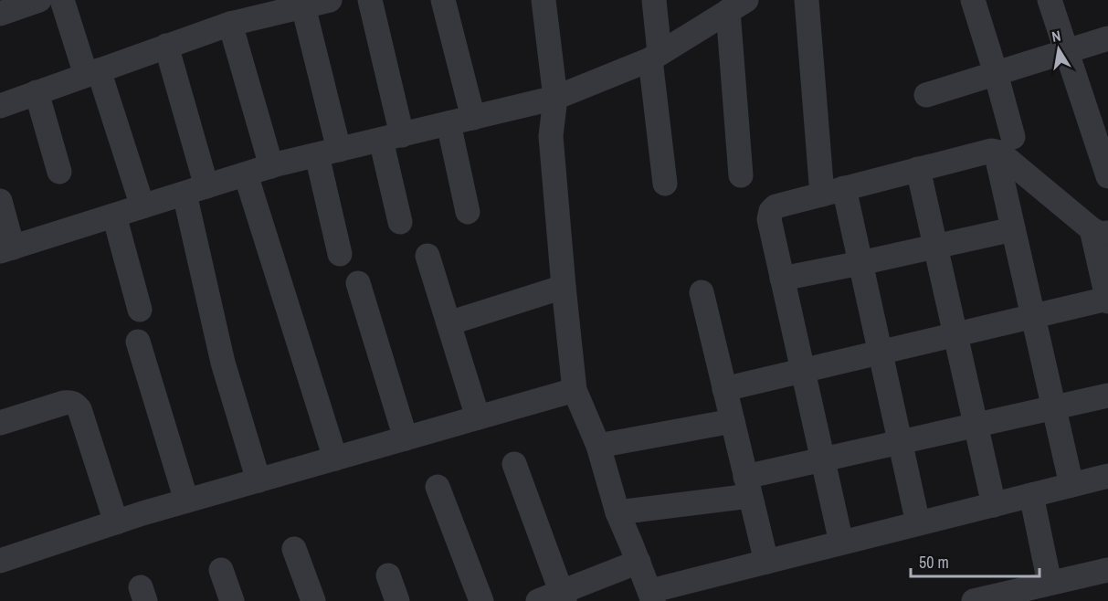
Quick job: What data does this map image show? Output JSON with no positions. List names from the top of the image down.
{
  "scale_bar": "50 m",
  "north": "top"
}
